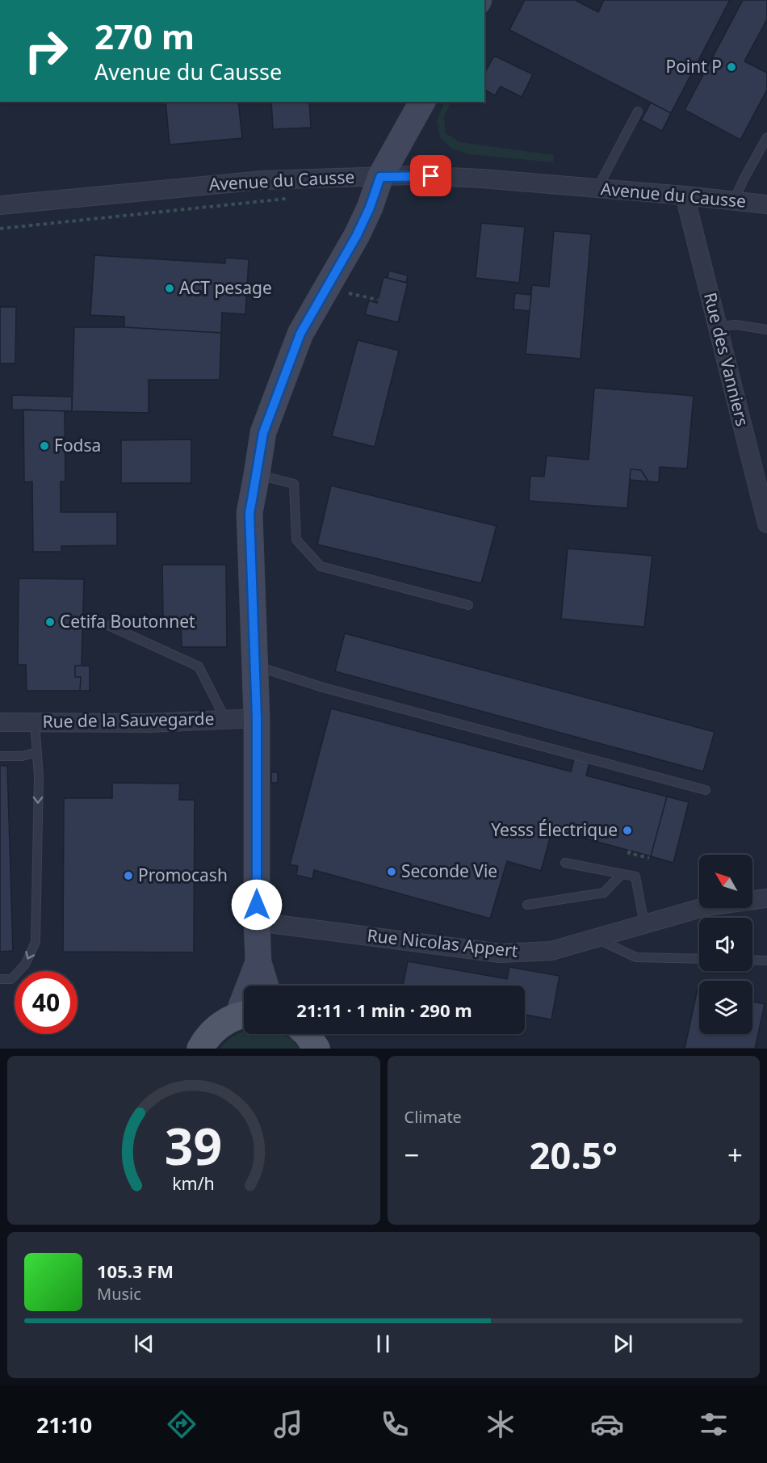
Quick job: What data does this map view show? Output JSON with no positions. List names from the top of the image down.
{
  "streets": {
    "street": [
      "Avenue du Causse",
      "Rue des Vanniers",
      "Rue de la Sauvegarde",
      "Rue Nicolas Appert"
    ]
  },
  "crossings": [
    ["Avenue du Causse", "Rue des Vanniers"]
  ],
  "places": [
    "Point P",
    "ACT pesage",
    "Fodsa",
    "Cetifa Boutonnet",
    "Yesss Électrique",
    "Seconde Vie",
    "Promocash"
  ],
  "north": "top left",
  "page": {
    "turn": ["270 m", "Avenue du Causse"],
    "limit": "40",
    "trip": "21:11 · 1 min · 290 m",
    "tile": "Climate",
    "heat": ["−", "20.5°", "+"],
    "song": ["105.3 FM", "Music"],
    "tabs": "21:10",
    "gauge": ["39", "km/h"]
  }
}
